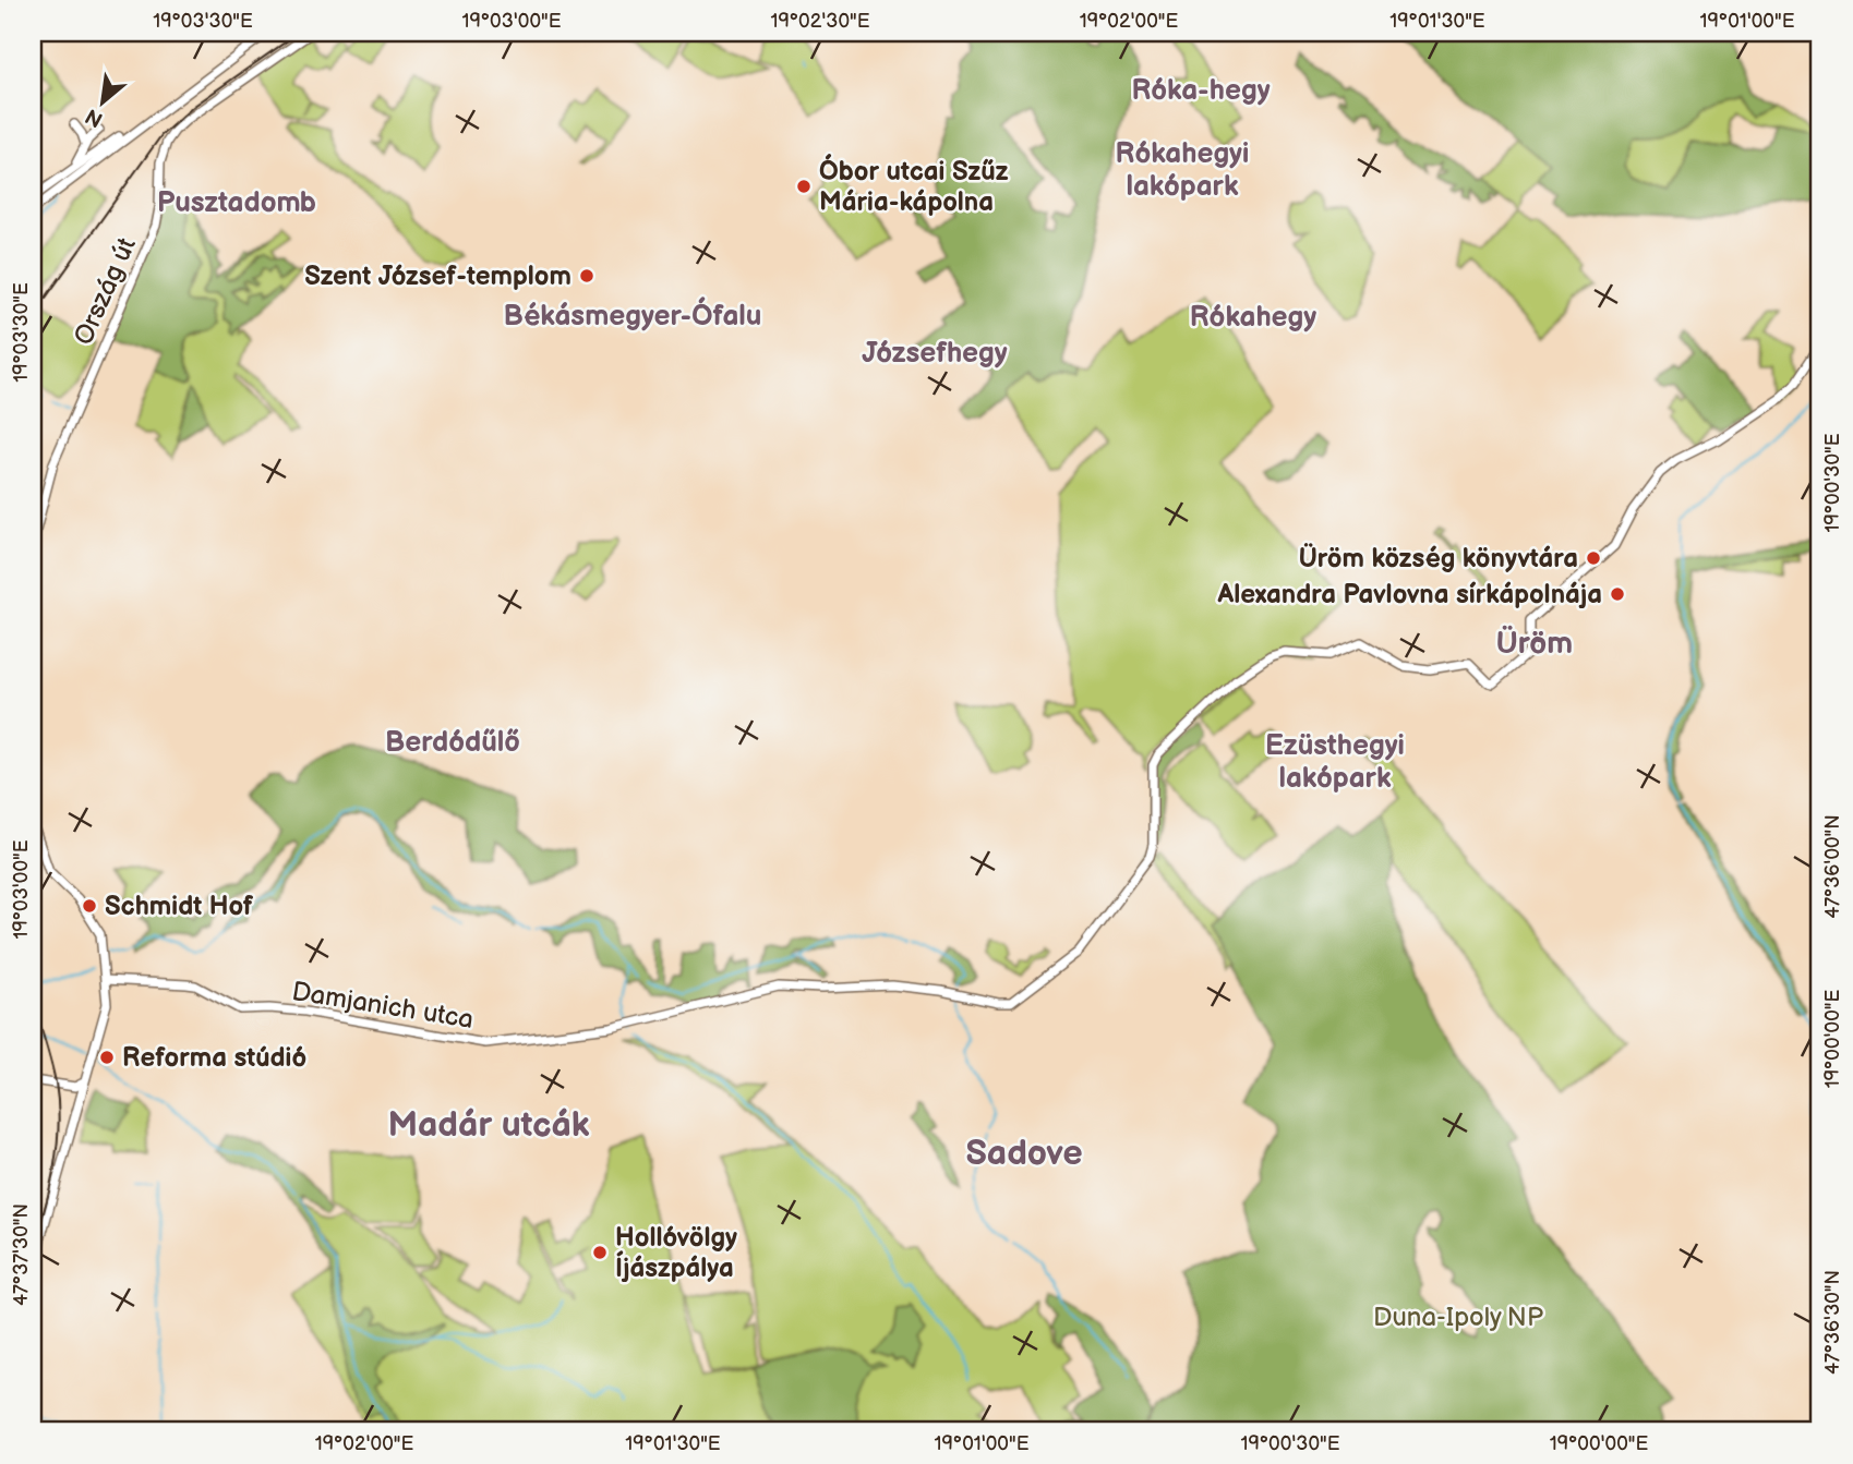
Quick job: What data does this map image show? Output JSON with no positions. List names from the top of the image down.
{
  "streets": {
    "main road": ["Ország út", "Damjanich utca"]
  },
  "districts": [
    "Róka-hegy",
    "Rókahegyi lakópark",
    "Pusztadomb",
    "Békásmegyer-Ófalu",
    "Rókahegy",
    "Józsefhegy",
    "Üröm",
    "Berdódűlő",
    "Ezüsthegyi lakópark",
    "Madár utcák",
    "Sadove"
  ],
  "parks": ["Duna-Ipoly NP"],
  "places": [
    "Óbor utcai Szűz Mária-kápolna",
    "Szent József-templom",
    "Üröm község könyvtára",
    "Alexandra Pavlovna sírkápolnája",
    "Schmidt Hof",
    "Reforma stúdió",
    "Hollóvölgy Íjászpálya"
  ],
  "north": "bottom left",
  "coordinates": [
    "19°03'30\"E",
    "19°03'00\"E",
    "19°02'30\"E",
    "19°02'00\"E",
    "19°01'30\"E",
    "19°01'00\"E",
    "19°00'30\"E",
    "47°36'00\"N",
    "19°00'00\"E",
    "47°37'30\"N",
    "47°36'30\"N"
  ]
}
